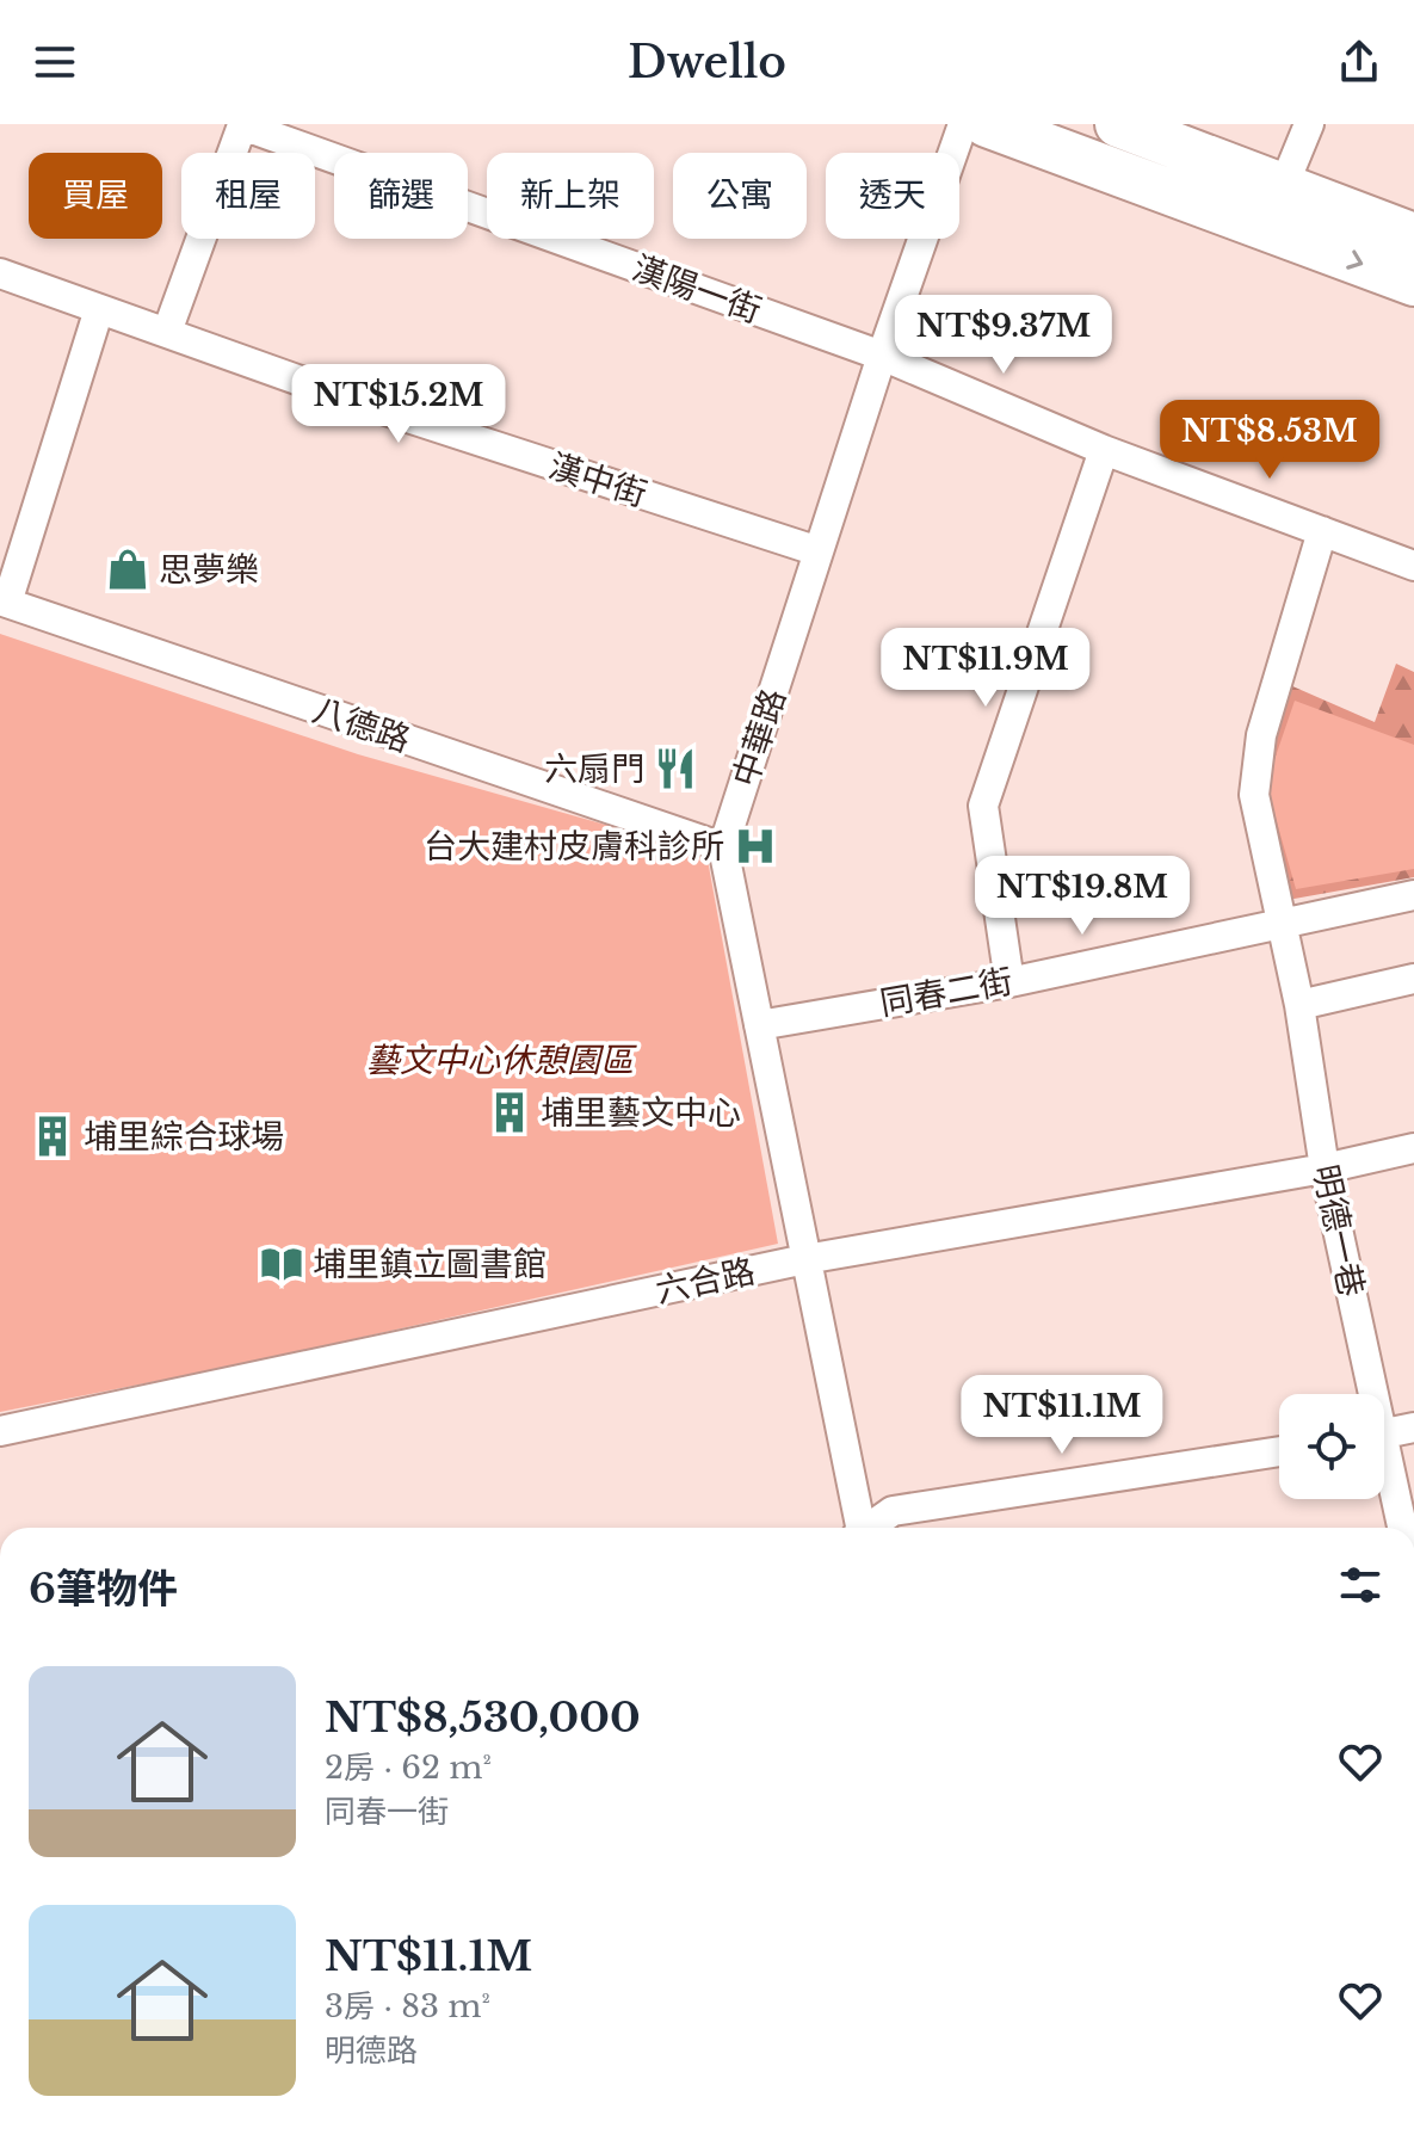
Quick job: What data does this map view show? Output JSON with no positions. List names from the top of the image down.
{
  "streets": {
    "street": [
      "漢陽一街",
      "漢中街",
      "八德路",
      "中華路",
      "同春二街",
      "明德一巷",
      "六合路"
    ]
  },
  "crossings": [
    ["漢陽一街", "中華路"],
    ["漢陽一街", "明德一巷"],
    ["漢中街", "中華路"],
    ["八德路", "中華路"],
    ["中華路", "同春二街"],
    ["中華路", "六合路"],
    ["同春二街", "明德一巷"],
    ["明德一巷", "六合路"]
  ],
  "parks": ["藝文中心休憩園區"],
  "places": {
    "shop": ["思夢樂"],
    "restaurant": ["六扇門"],
    "hospital": ["台大建村皮膚科診所"],
    "building": ["埔里藝文中心", "埔里綜合球場"],
    "library": ["埔里鎮立圖書館"]
  },
  "page": {
    "header": "Dwello",
    "chip": [
      "買屋",
      "租屋",
      "篩選",
      "新上架",
      "公寓",
      "透天"
    ],
    "price": [
      "NT$9.37M",
      "NT$15.2M",
      "NT$8.53M",
      "NT$11.9M",
      "NT$19.8M",
      "NT$11.1M"
    ],
    "heading": "6筆物件",
    "list": [
      {
        "name": "NT$8,530,000",
        "note": "2房 · 62 m² · 同春一街"
      },
      {
        "name": "NT$11.1M",
        "note": "3房 · 83 m² · 明德路"
      }
    ]
  }
}
